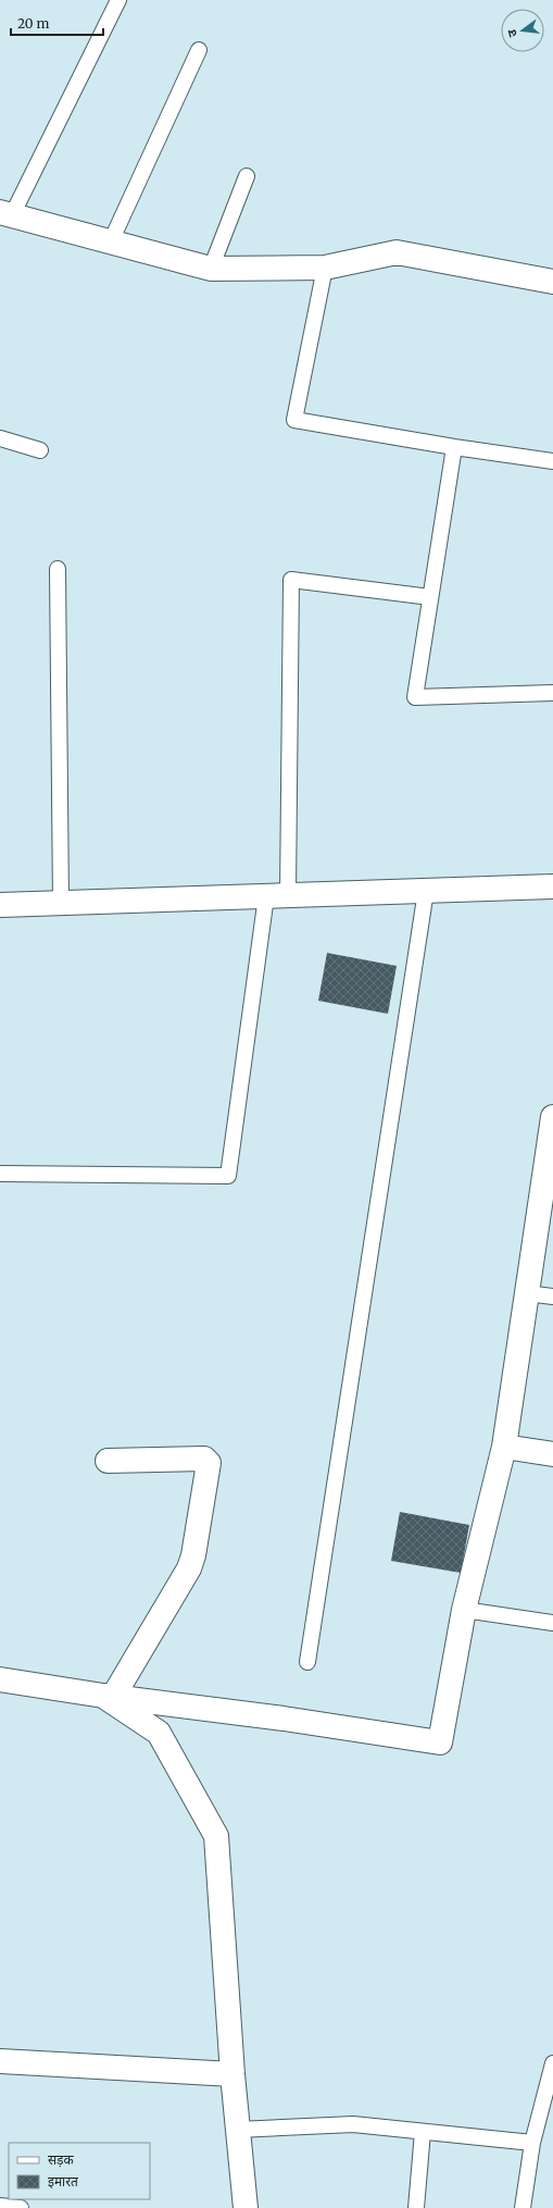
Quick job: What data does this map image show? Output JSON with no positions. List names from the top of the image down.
{
  "legend": ["सड़क", "इमारत"],
  "scale_bar": "20 m",
  "north": "left"
}
